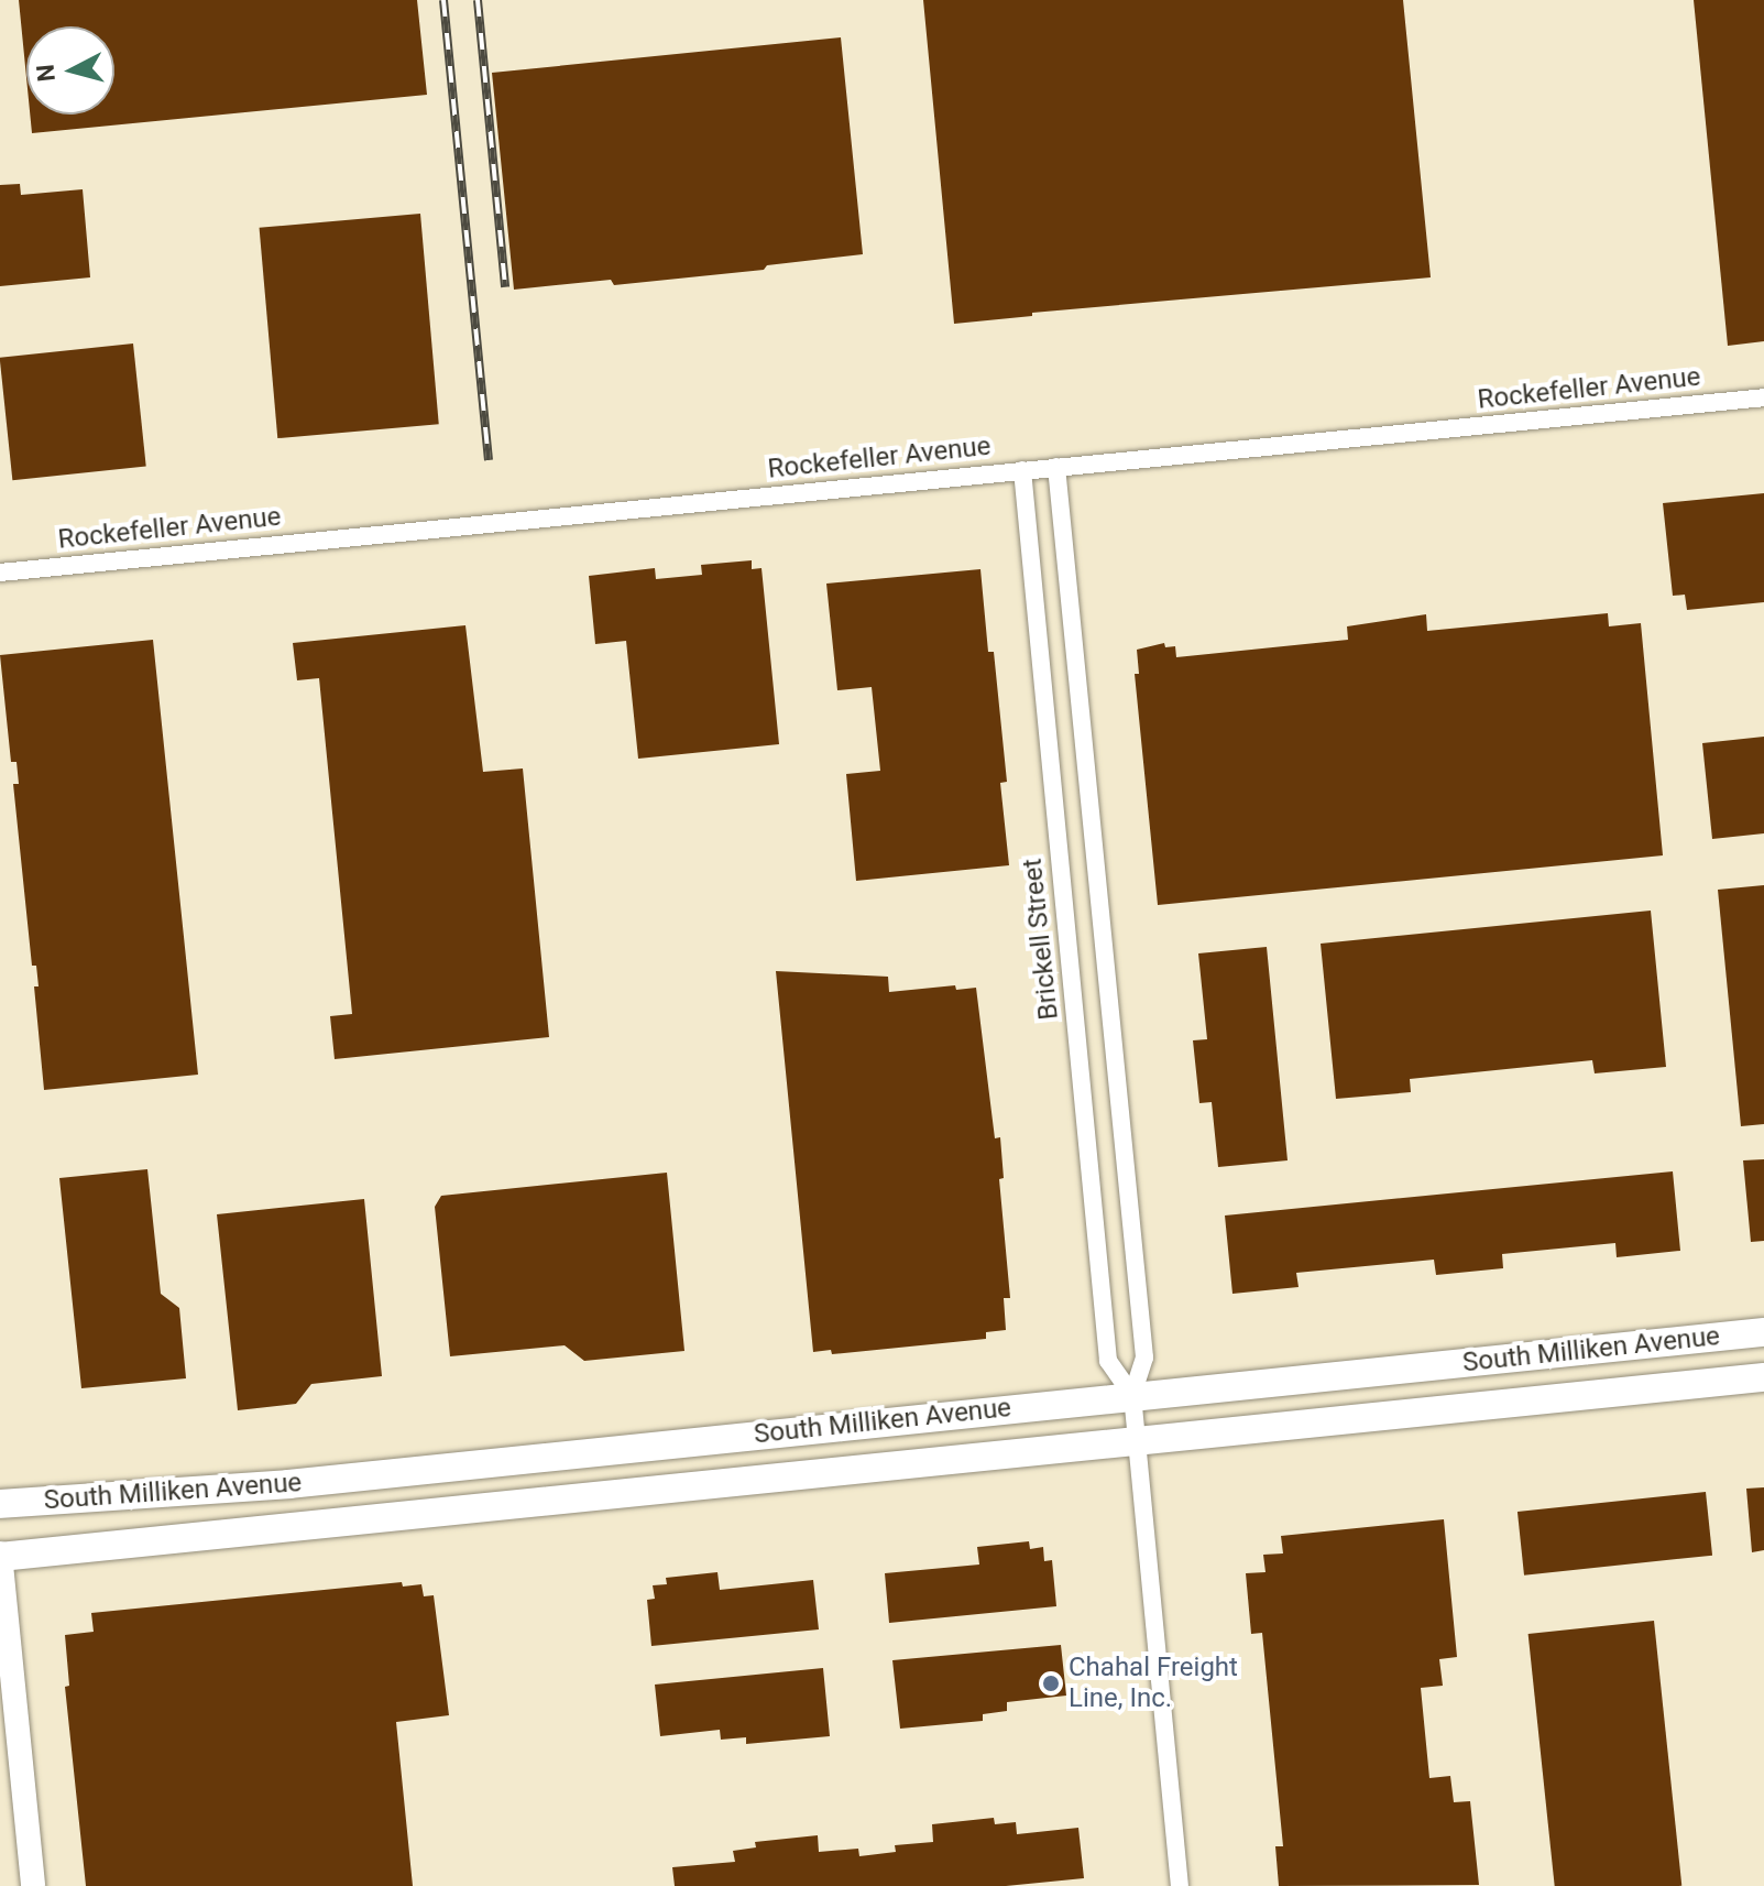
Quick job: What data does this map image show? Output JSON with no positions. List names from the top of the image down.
{
  "streets": {
    "main road": ["South Milliken Avenue"],
    "street": ["Rockefeller Avenue", "Brickell Street"]
  },
  "crossings": [
    ["Rockefeller Avenue", "Brickell Street"],
    ["Brickell Street", "South Milliken Avenue"]
  ],
  "places": ["Chahal Freight Line, Inc."],
  "north": "left"
}
